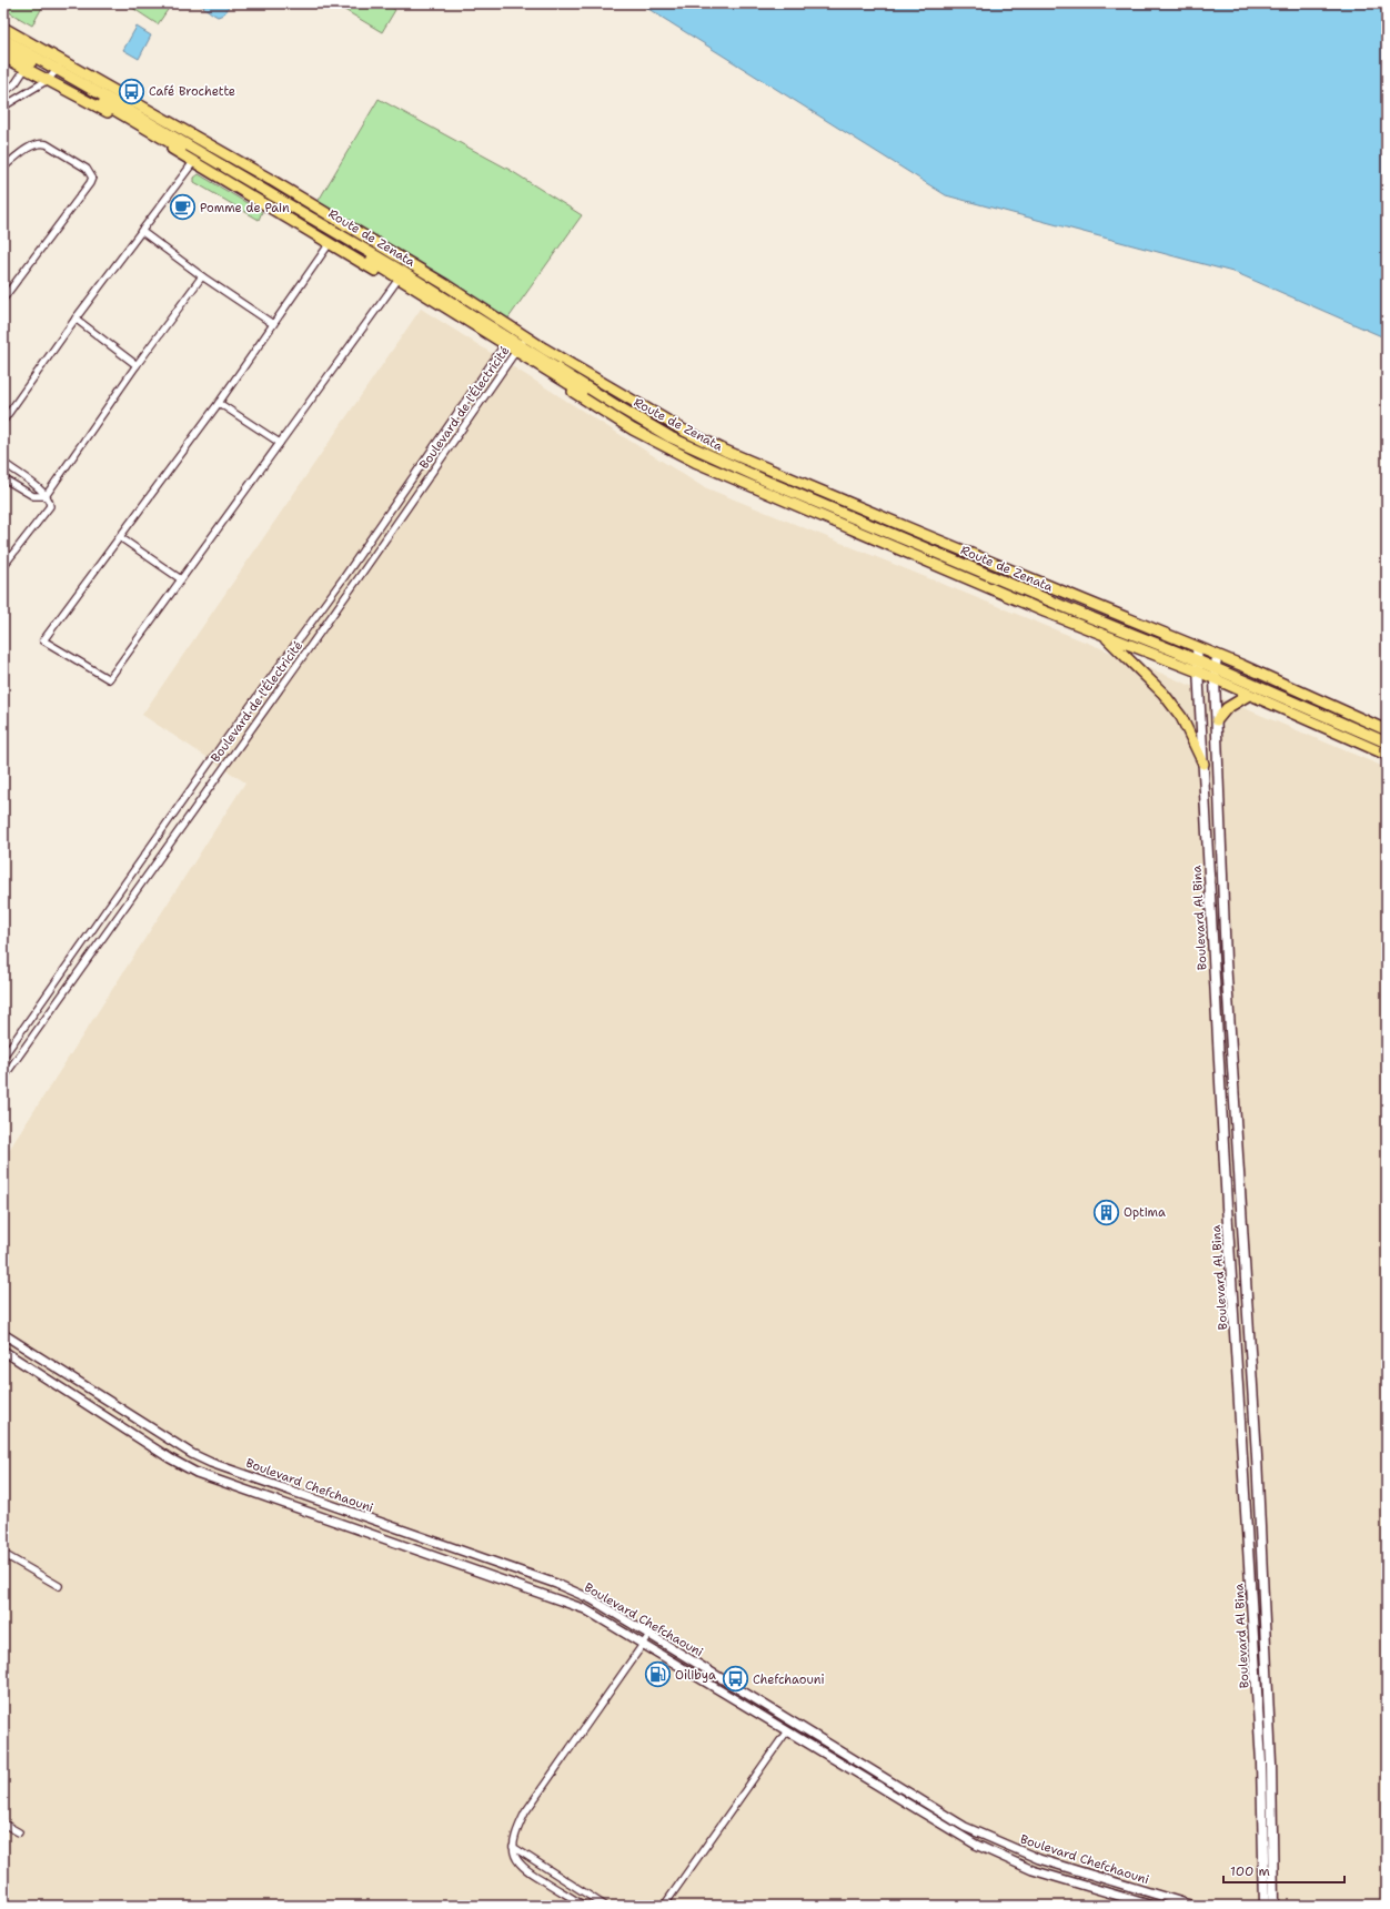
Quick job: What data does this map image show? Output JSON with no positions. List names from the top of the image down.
{
  "streets": {
    "main road": ["Route de Zenata", "Boulevard Al Bina"],
    "street": ["Boulevard de l'Électricité", "Boulevard Chefchaouni"]
  },
  "crossings": [
    ["Route de Zenata", "Boulevard de l'Électricité"],
    ["Route de Zenata", "Boulevard Al Bina"]
  ],
  "places": {
    "bus stop": ["Café Brochette", "Chefchaouni"],
    "cafe": ["Pomme de Pain"],
    "building": ["Optima"],
    "fuel station": ["Oilibya"]
  },
  "scale_bar": "100 m"
}
